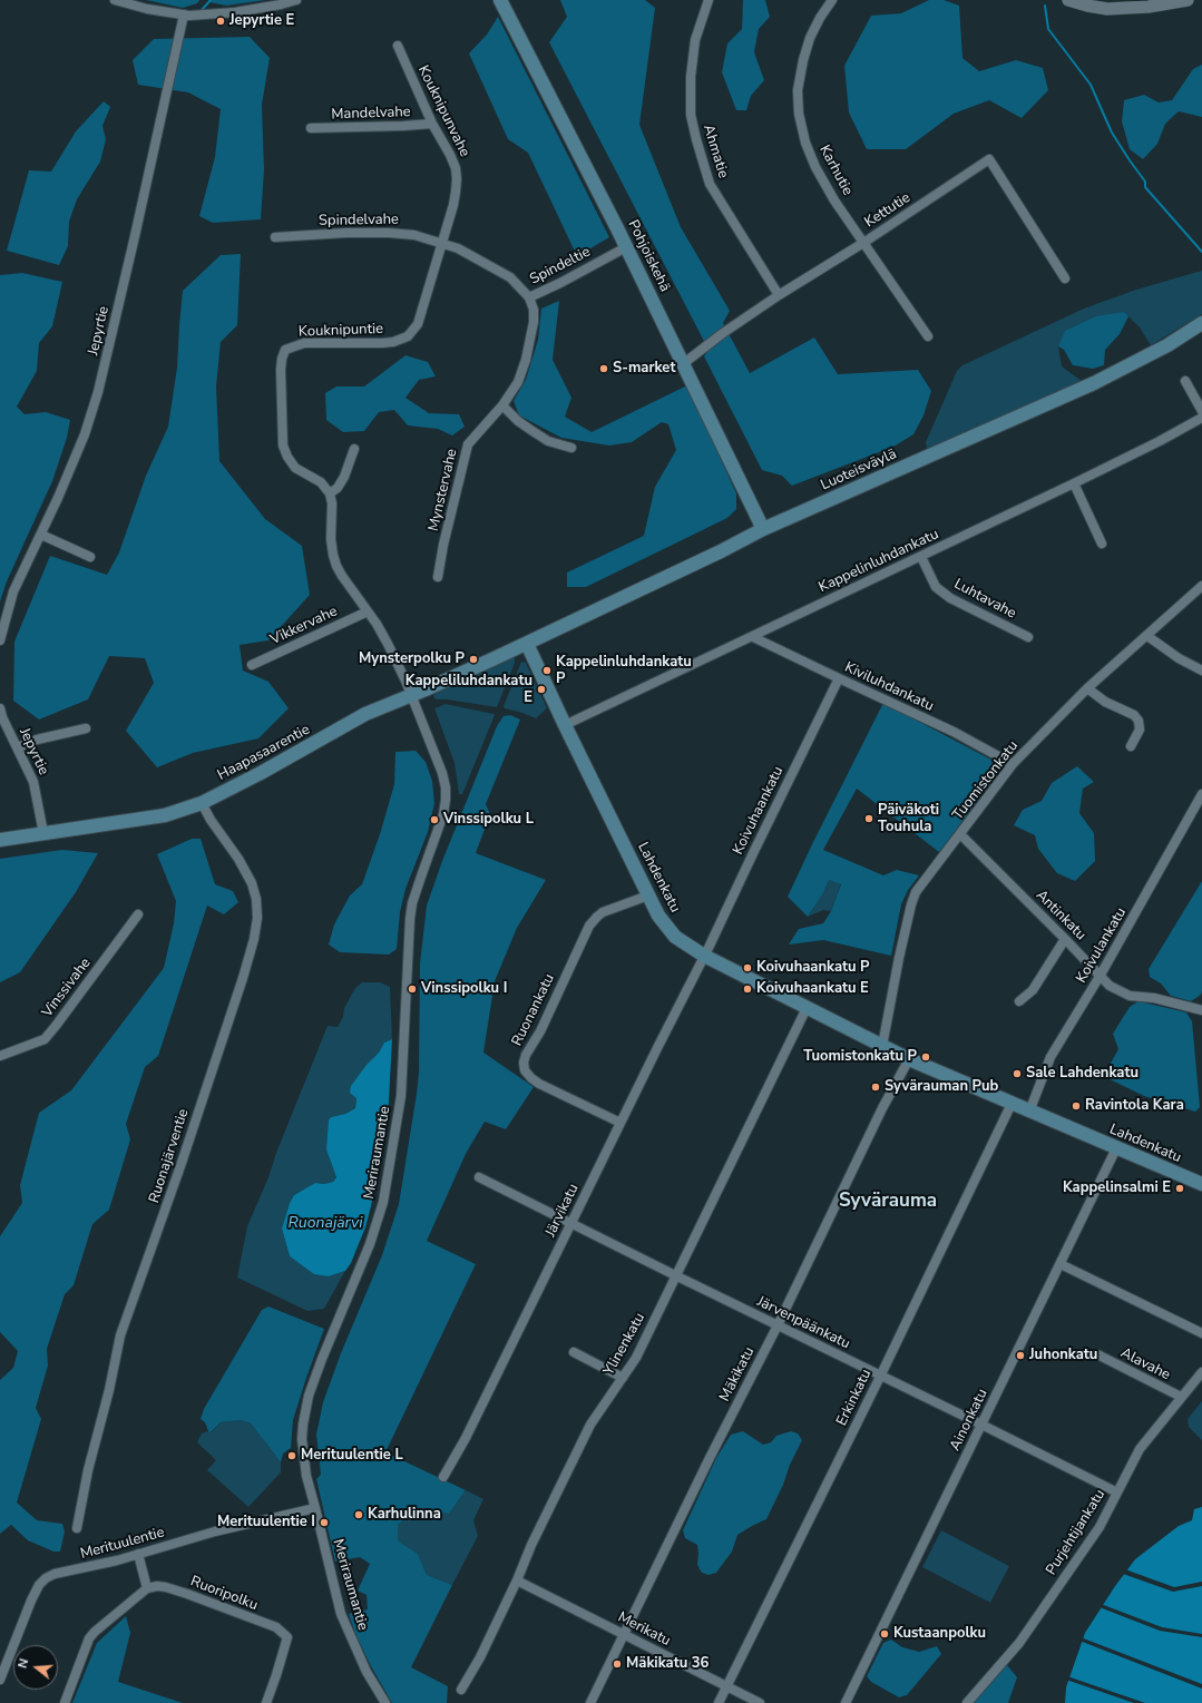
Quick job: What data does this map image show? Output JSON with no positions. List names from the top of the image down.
{
  "streets": {
    "main road": [
      "Pohjoiskehä",
      "Luoteisväylä",
      "Haapasaarentie",
      "Lahdenkatu"
    ],
    "street": [
      "Kouknipunvahe",
      "Mandelvahe",
      "Ahmatie",
      "Karhutie",
      "Kettutie",
      "Spindelvahe",
      "Spindeltie",
      "Jepyrtie",
      "Kouknipuntie",
      "Mynstervahe",
      "Kappelinluhdankatu",
      "Luhtavahe",
      "Vikkervahe",
      "Kiviluhdankatu",
      "Tuomistonkatu",
      "Koivuhaankatu",
      "Antinkatu",
      "Koivulankatu",
      "Vinssivahe",
      "Ruonankatu",
      "Meriraumantie",
      "Ruonajärventie",
      "Järvikatu",
      "Järvenpäänkatu",
      "Ylinenkatu",
      "Alavahe",
      "Mäkikatu",
      "Erkinkatu",
      "Ainonkatu",
      "Purjehtijankatu",
      "Merituulentie",
      "Ruoripolku",
      "Merikatu"
    ]
  },
  "crossings": [
    ["Kouknipunvahe", "Mandelvahe"],
    ["Kouknipunvahe", "Spindelvahe"],
    ["Kouknipunvahe", "Spindeltie"],
    ["Kouknipunvahe", "Kouknipuntie"],
    ["Ahmatie", "Kettutie"],
    ["Karhutie", "Kettutie"],
    ["Kettutie", "Pohjoiskehä"],
    ["Spindelvahe", "Spindeltie"],
    ["Spindelvahe", "Kouknipuntie"],
    ["Pohjoiskehä", "Spindeltie"],
    ["Pohjoiskehä", "Luoteisväylä"],
    ["Spindeltie", "Kouknipuntie"],
    ["Spindeltie", "Mynstervahe"],
    ["Jepyrtie", "Haapasaarentie"],
    ["Luoteisväylä", "Haapasaarentie"],
    ["Luoteisväylä", "Lahdenkatu"],
    ["Kappelinluhdankatu", "Luhtavahe"],
    ["Kappelinluhdankatu", "Kiviluhdankatu"],
    ["Kappelinluhdankatu", "Lahdenkatu"],
    ["Kiviluhdankatu", "Tuomistonkatu"],
    ["Kiviluhdankatu", "Koivuhaankatu"],
    ["Haapasaarentie", "Lahdenkatu"],
    ["Haapasaarentie", "Meriraumantie"],
    ["Haapasaarentie", "Ruonajärventie"],
    ["Tuomistonkatu", "Lahdenkatu"],
    ["Tuomistonkatu", "Antinkatu"],
    ["Koivuhaankatu", "Lahdenkatu"],
    ["Koivuhaankatu", "Järvikatu"],
    ["Lahdenkatu", "Koivulankatu"],
    ["Lahdenkatu", "Ruonankatu"],
    ["Lahdenkatu", "Järvikatu"],
    ["Lahdenkatu", "Ylinenkatu"],
    ["Lahdenkatu", "Mäkikatu"],
    ["Lahdenkatu", "Erkinkatu"],
    ["Lahdenkatu", "Ainonkatu"],
    ["Antinkatu", "Koivulankatu"],
    ["Ruonankatu", "Järvikatu"],
    ["Meriraumantie", "Merituulentie"],
    ["Järvikatu", "Järvenpäänkatu"],
    ["Järvenpäänkatu", "Ylinenkatu"],
    ["Järvenpäänkatu", "Mäkikatu"],
    ["Järvenpäänkatu", "Erkinkatu"],
    ["Järvenpäänkatu", "Ainonkatu"],
    ["Järvenpäänkatu", "Purjehtijankatu"],
    ["Ylinenkatu", "Merikatu"],
    ["Alavahe", "Purjehtijankatu"],
    ["Mäkikatu", "Merikatu"],
    ["Erkinkatu", "Merikatu"]
  ],
  "districts": ["Syvärauma"],
  "water": ["Ruonajärvi"],
  "places": [
    "Jepyrtie E",
    "S-market",
    "Mynsterpolku P",
    "Kappelinluhdankatu P",
    "Kappeliluhdankatu E",
    "Päiväkoti Touhula",
    "Vinssipolku L",
    "Koivuhaankatu P",
    "Vinssipolku I",
    "Koivuhaankatu E",
    "Tuomistonkatu P",
    "Sale Lahdenkatu",
    "Syvärauman Pub",
    "Ravintola Kara",
    "Kappelinsalmi E",
    "Juhonkatu",
    "Merituulentie L",
    "Karhulinna",
    "Merituulentie I",
    "Kustaanpolku",
    "Mäkikatu 36"
  ],
  "north": "left"
}
